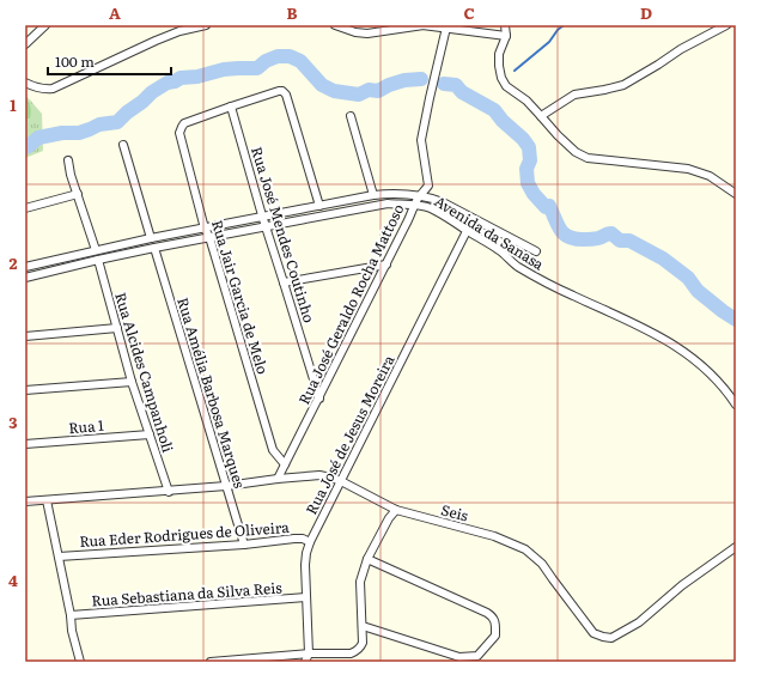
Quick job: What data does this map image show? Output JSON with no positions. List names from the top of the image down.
{
  "streets": {
    "street": [
      "Avenida da Sanasa",
      "Rua José Mendes Coutinho",
      "Rua Jair Garcia de Melo",
      "Rua José Geraldo Rocha Mattoso",
      "Rua Alcides Campanholi",
      "Rua Amélia Barbosa Marques",
      "Rua 1",
      "Rua José de Jesus Moreira",
      "Seis",
      "Rua Eder Rodrigues de Oliveira",
      "Rua Sebastiana da Silva Reis"
    ]
  },
  "crossings": [
    ["Avenida da Sanasa", "Rua José Mendes Coutinho"],
    ["Avenida da Sanasa", "Rua Jair Garcia de Melo"],
    ["Avenida da Sanasa", "Rua José Geraldo Rocha Mattoso"],
    ["Avenida da Sanasa", "Rua Alcides Campanholi"],
    ["Avenida da Sanasa", "Rua Amélia Barbosa Marques"],
    ["Avenida da Sanasa", "Rua José de Jesus Moreira"],
    ["Rua José Mendes Coutinho", "Rua Jair Garcia de Melo"],
    ["Rua José Mendes Coutinho", "Rua José Geraldo Rocha Mattoso"],
    ["Rua Jair Garcia de Melo", "Rua José Geraldo Rocha Mattoso"],
    ["Rua José Geraldo Rocha Mattoso", "Seis"],
    ["Rua Alcides Campanholi", "Rua 1"],
    ["Rua Alcides Campanholi", "Seis"],
    ["Rua Amélia Barbosa Marques", "Seis"],
    ["Rua Amélia Barbosa Marques", "Rua Eder Rodrigues de Oliveira"],
    ["Rua José de Jesus Moreira", "Seis"],
    ["Rua José de Jesus Moreira", "Rua Eder Rodrigues de Oliveira"],
    ["Rua José de Jesus Moreira", "Rua Sebastiana da Silva Reis"]
  ],
  "scale_bar": "100 m",
  "grid": {
    "columns": [
      "A",
      "B",
      "C",
      "D"
    ],
    "rows": [
      "1",
      "2",
      "3",
      "4"
    ]
  }
}
